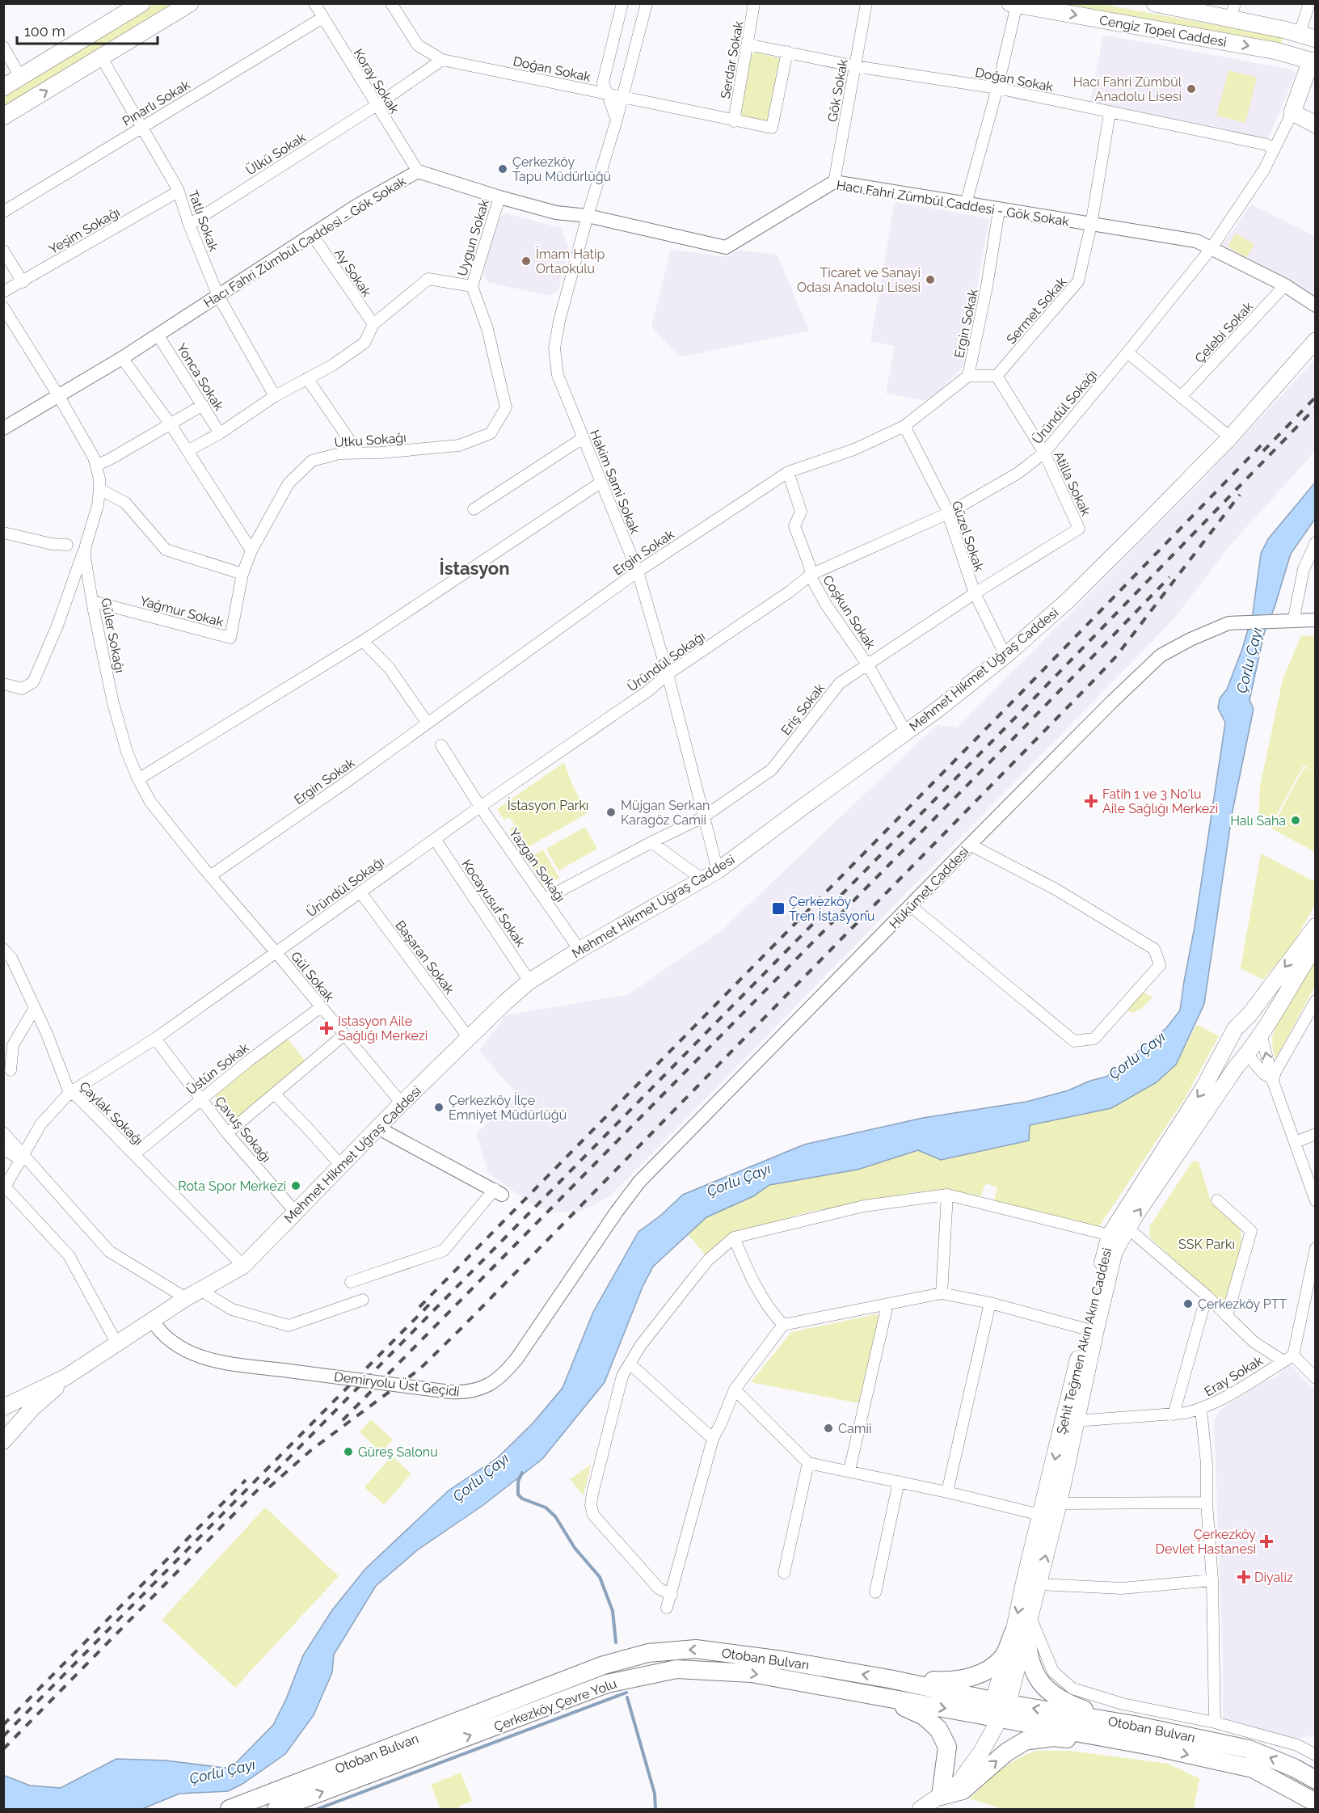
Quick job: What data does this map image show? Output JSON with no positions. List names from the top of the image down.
{
  "streets": {
    "highway": ["Otoban Bulvarı", "Çerkezköy Çevre Yolu"],
    "main road": ["Cengiz Topel Caddesi", "Mehmet Hikmet Uğraş Caddesi", "Şehit Teğmen Akın Akın Caddesi"],
    "street": [
      "Serdar Sokak",
      "Doğan Sokak",
      "Koray Sokak",
      "Gök Sokak",
      "Pınarlı Sokak",
      "Ülkü Sokak",
      "Hacı Fahri Zümbül Caddesi - Gök Sokak",
      "Tatlı Sokak",
      "Yeşim Sokağı",
      "Uygun Sokak",
      "Ay Sokak",
      "Sermet Sokak",
      "Ergin Sokak",
      "Çelebi Sokak",
      "Yonca Sokak",
      "Üründül Sokağı",
      "Utku Sokağı",
      "Hakim Sami Sokak",
      "Atilla Sokak",
      "Güzel Sokak",
      "Yağmur Sokak",
      "Coşkun Sokak",
      "Güler Sokağı",
      "Eriş Sokak",
      "Yazgan Sokağı",
      "Hükümet Caddesi",
      "Kocayusuf Sokak",
      "Başaran Sokak",
      "Gül Sokak",
      "Üstün Sokak",
      "Çaylak Sokağı",
      "Çavuş Sokağı",
      "Eray Sokak",
      "Demiryolu Üst Geçidi"
    ]
  },
  "crossings": [
    ["Serdar Sokak", "Doğan Sokak"],
    ["Doğan Sokak", "Gök Sokak"],
    ["Doğan Sokak", "Sermet Sokak"],
    ["Doğan Sokak", "Üründül Sokağı"],
    ["Doğan Sokak", "Hakim Sami Sokak"],
    ["Koray Sokak", "Pınarlı Sokak"],
    ["Koray Sokak", "Ülkü Sokak"],
    ["Koray Sokak", "Hacı Fahri Zümbül Caddesi - Gök Sokak"],
    ["Gök Sokak", "Hacı Fahri Zümbül Caddesi - Gök Sokak"],
    ["Pınarlı Sokak", "Tatlı Sokak"],
    ["Ülkü Sokak", "Tatlı Sokak"],
    ["Hacı Fahri Zümbül Caddesi - Gök Sokak", "Tatlı Sokak"],
    ["Hacı Fahri Zümbül Caddesi - Gök Sokak", "Uygun Sokak"],
    ["Hacı Fahri Zümbül Caddesi - Gök Sokak", "Ay Sokak"],
    ["Hacı Fahri Zümbül Caddesi - Gök Sokak", "Sermet Sokak"],
    ["Hacı Fahri Zümbül Caddesi - Gök Sokak", "Ergin Sokak"],
    ["Hacı Fahri Zümbül Caddesi - Gök Sokak", "Çelebi Sokak"],
    ["Hacı Fahri Zümbül Caddesi - Gök Sokak", "Yonca Sokak"],
    ["Hacı Fahri Zümbül Caddesi - Gök Sokak", "Üründül Sokağı"],
    ["Hacı Fahri Zümbül Caddesi - Gök Sokak", "Hakim Sami Sokak"],
    ["Hacı Fahri Zümbül Caddesi - Gök Sokak", "Güler Sokağı"],
    ["Tatlı Sokak", "Yeşim Sokağı"],
    ["Uygun Sokak", "Utku Sokağı"],
    ["Sermet Sokak", "Atilla Sokak"],
    ["Ergin Sokak", "Hakim Sami Sokak"],
    ["Ergin Sokak", "Güzel Sokak"],
    ["Ergin Sokak", "Coşkun Sokak"],
    ["Ergin Sokak", "Güler Sokağı"],
    ["Ergin Sokak", "Gül Sokak"],
    ["Üründül Sokağı", "Hakim Sami Sokak"],
    ["Üründül Sokağı", "Atilla Sokak"],
    ["Üründül Sokağı", "Güzel Sokak"],
    ["Üründül Sokağı", "Coşkun Sokak"],
    ["Üründül Sokağı", "Yazgan Sokağı"],
    ["Üründül Sokağı", "Kocayusuf Sokak"],
    ["Üründül Sokağı", "Başaran Sokak"],
    ["Üründül Sokağı", "Gül Sokak"],
    ["Üründül Sokağı", "Çaylak Sokağı"],
    ["Üründül Sokağı", "Çavuş Sokağı"],
    ["Utku Sokağı", "Yağmur Sokak"],
    ["Hakim Sami Sokak", "Mehmet Hikmet Uğraş Caddesi"],
    ["Hakim Sami Sokak", "Eriş Sokak"],
    ["Atilla Sokak", "Eriş Sokak"],
    ["Güzel Sokak", "Mehmet Hikmet Uğraş Caddesi"],
    ["Güzel Sokak", "Eriş Sokak"],
    ["Yağmur Sokak", "Güler Sokağı"],
    ["Coşkun Sokak", "Mehmet Hikmet Uğraş Caddesi"],
    ["Coşkun Sokak", "Eriş Sokak"],
    ["Güler Sokağı", "Gül Sokak"],
    ["Mehmet Hikmet Uğraş Caddesi", "Yazgan Sokağı"],
    ["Mehmet Hikmet Uğraş Caddesi", "Kocayusuf Sokak"],
    ["Mehmet Hikmet Uğraş Caddesi", "Başaran Sokak"],
    ["Mehmet Hikmet Uğraş Caddesi", "Gül Sokak"],
    ["Mehmet Hikmet Uğraş Caddesi", "Çaylak Sokağı"],
    ["Mehmet Hikmet Uğraş Caddesi", "Çavuş Sokağı"],
    ["Mehmet Hikmet Uğraş Caddesi", "Demiryolu Üst Geçidi"],
    ["Eriş Sokak", "Yazgan Sokağı"],
    ["Hükümet Caddesi", "Demiryolu Üst Geçidi"],
    ["Gül Sokak", "Üstün Sokak"],
    ["Üstün Sokak", "Çaylak Sokağı"],
    ["Üstün Sokak", "Çavuş Sokağı"],
    ["Şehit Teğmen Akın Akın Caddesi", "Eray Sokak"],
    ["Şehit Teğmen Akın Akın Caddesi", "Otoban Bulvarı"],
    ["Şehit Teğmen Akın Akın Caddesi", "Çerkezköy Çevre Yolu"],
    ["Otoban Bulvarı", "Çerkezköy Çevre Yolu"]
  ],
  "one_way": ["Çerkezköy Çevre Yolu"],
  "districts": ["İstasyon"],
  "water": ["Çorlu Çayı"],
  "parks": ["İstasyon Parkı", "SSK Parkı"],
  "places": {
    "other": [
      "Hacı Fahri Zümbül Anadolu Lisesi",
      "Çerkezköy Tapu Müdürlüğü",
      "İmam Hatip Ortaokulu",
      "Ticaret ve Sanayi Odası Anadolu Lisesi",
      "Müjgan Serkan Karagöz Camii",
      "Halı Saha",
      "Çerkezköy İlçe Emniyet Müdürlüğü",
      "Rota Spor Merkezi",
      "Çerkezköy PTT",
      "Camii",
      "Güreş Salonu"
    ],
    "health": [
      "Fatih 1 ve 3 No'lu Aile Sağlığı Merkezi",
      "Istasyon Aile Sağlığı Merkezi",
      "Çerkezköy Devlet Hastanesi",
      "Diyaliz"
    ],
    "transit": ["Çerkezköy Tren İstasyonu"]
  },
  "scale_bar": "100 m"
}
